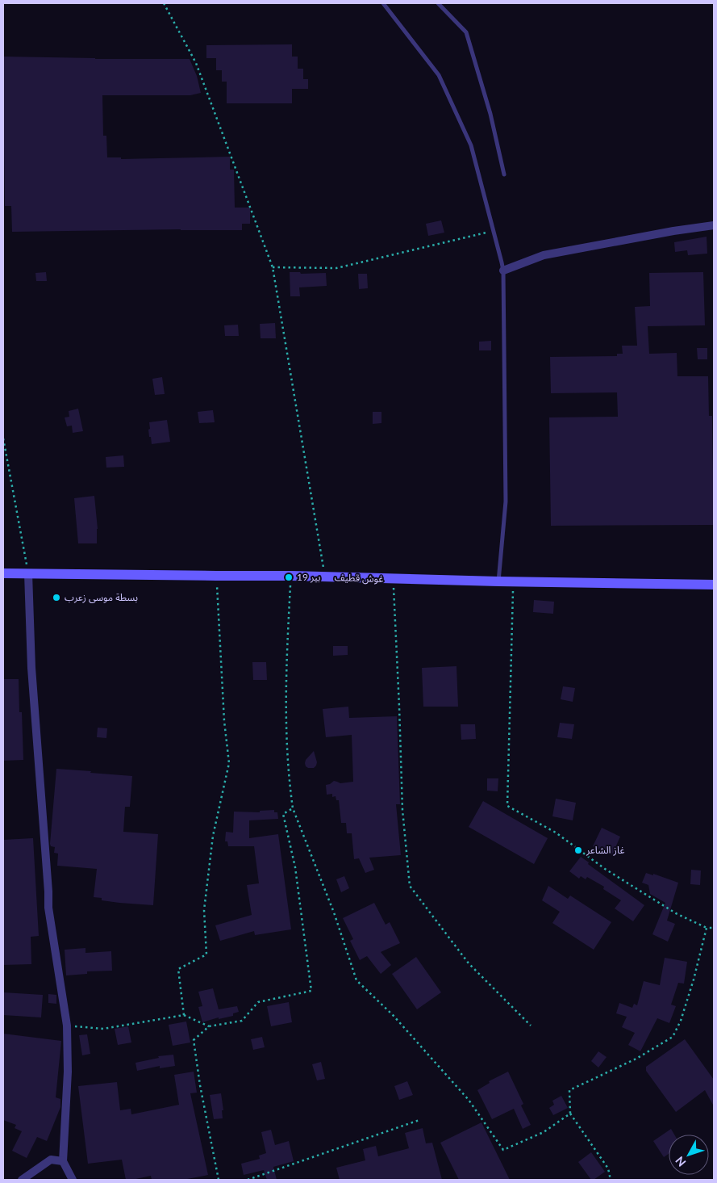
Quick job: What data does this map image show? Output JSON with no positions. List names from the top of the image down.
{
  "streets": {
    "main road": ["غوش قطيف"]
  },
  "places": ["بير 19", "بسطة موسى زعرب", "غاز الشاعر"],
  "north": "bottom left"
}
